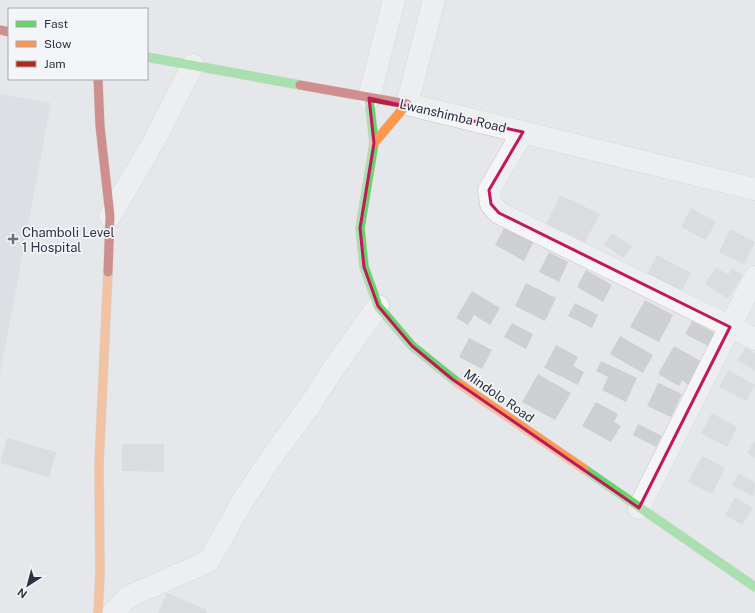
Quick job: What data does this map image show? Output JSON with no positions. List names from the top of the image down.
{
  "streets": {
    "street": ["Lwanshimba Road", "Mindolo Road"]
  },
  "crossings": [
    ["Lwanshimba Road", "Mindolo Road"]
  ],
  "places": {
    "health": ["Chamboli Level 1 Hospital"]
  },
  "legend": ["Fast", "Slow", "Jam"],
  "north": "bottom left"
}
